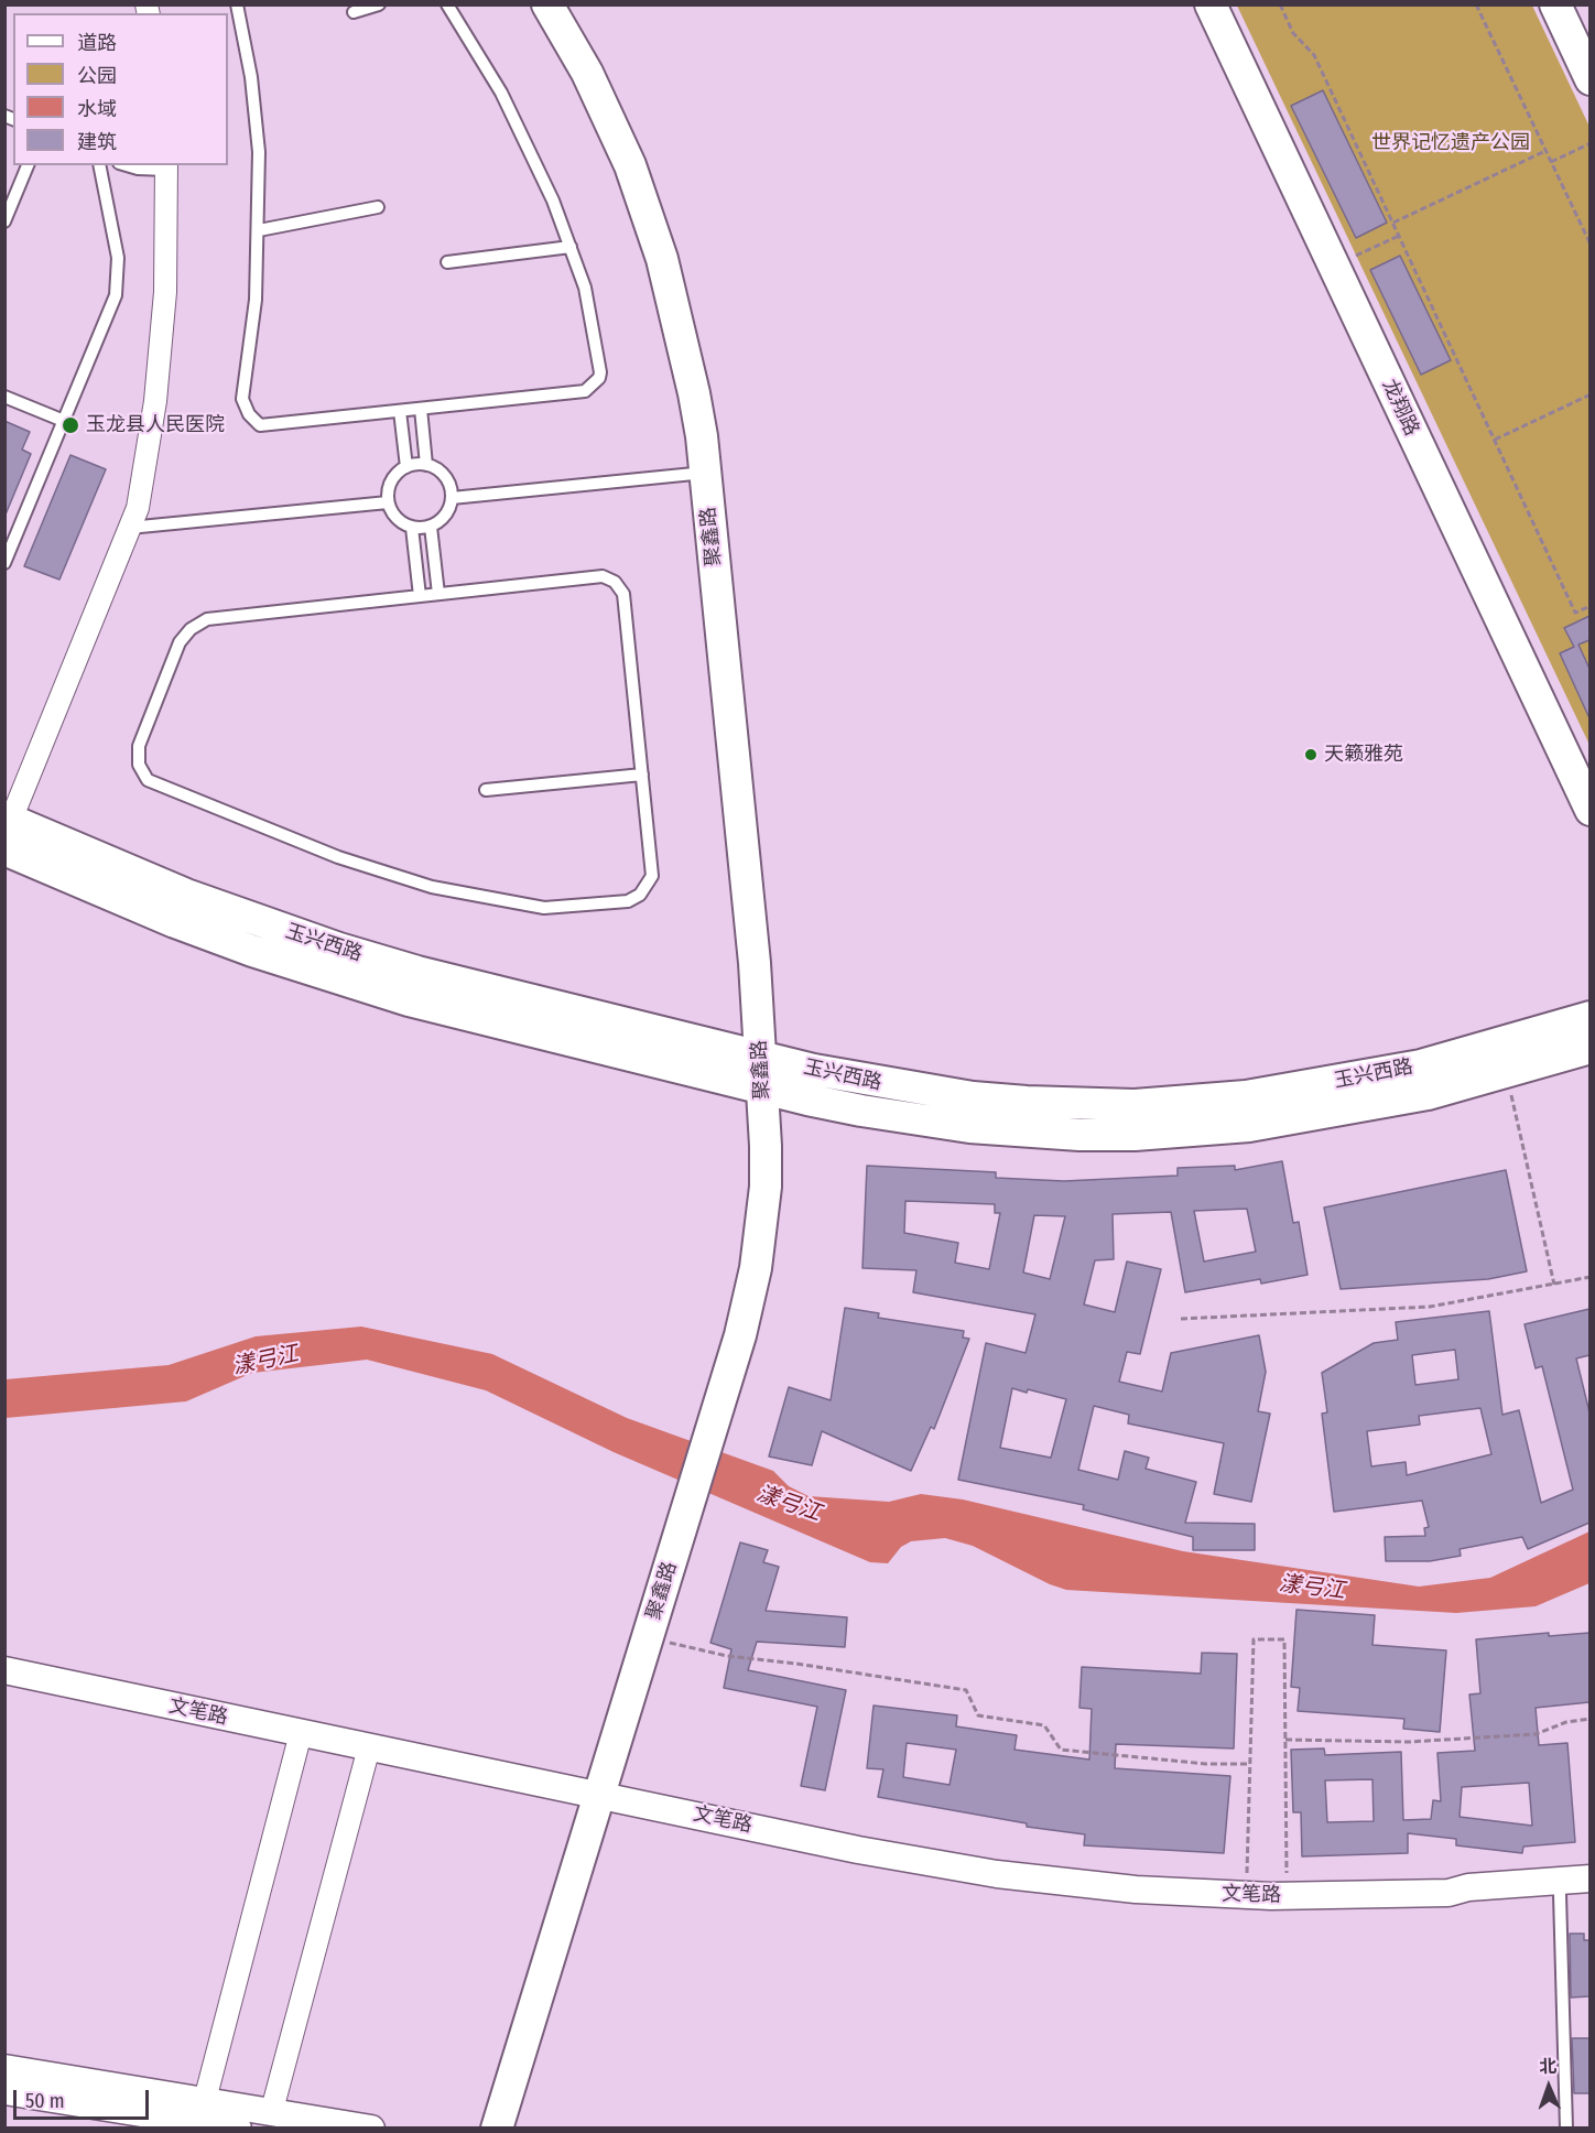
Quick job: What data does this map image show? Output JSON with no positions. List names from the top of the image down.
{
  "streets": {
    "main road": ["龙翔路", "聚鑫路", "玉兴西路"],
    "street": ["文笔路"]
  },
  "crossings": [
    ["聚鑫路", "玉兴西路"],
    ["聚鑫路", "文笔路"]
  ],
  "water": ["漾弓江"],
  "parks": ["世界记忆遗产公园"],
  "places": ["玉龙县人民医院", "天籁雅苑"],
  "legend": [
    "道路",
    "公园",
    "水域",
    "建筑"
  ],
  "scale_bar": "50 m",
  "north": "top"
}
